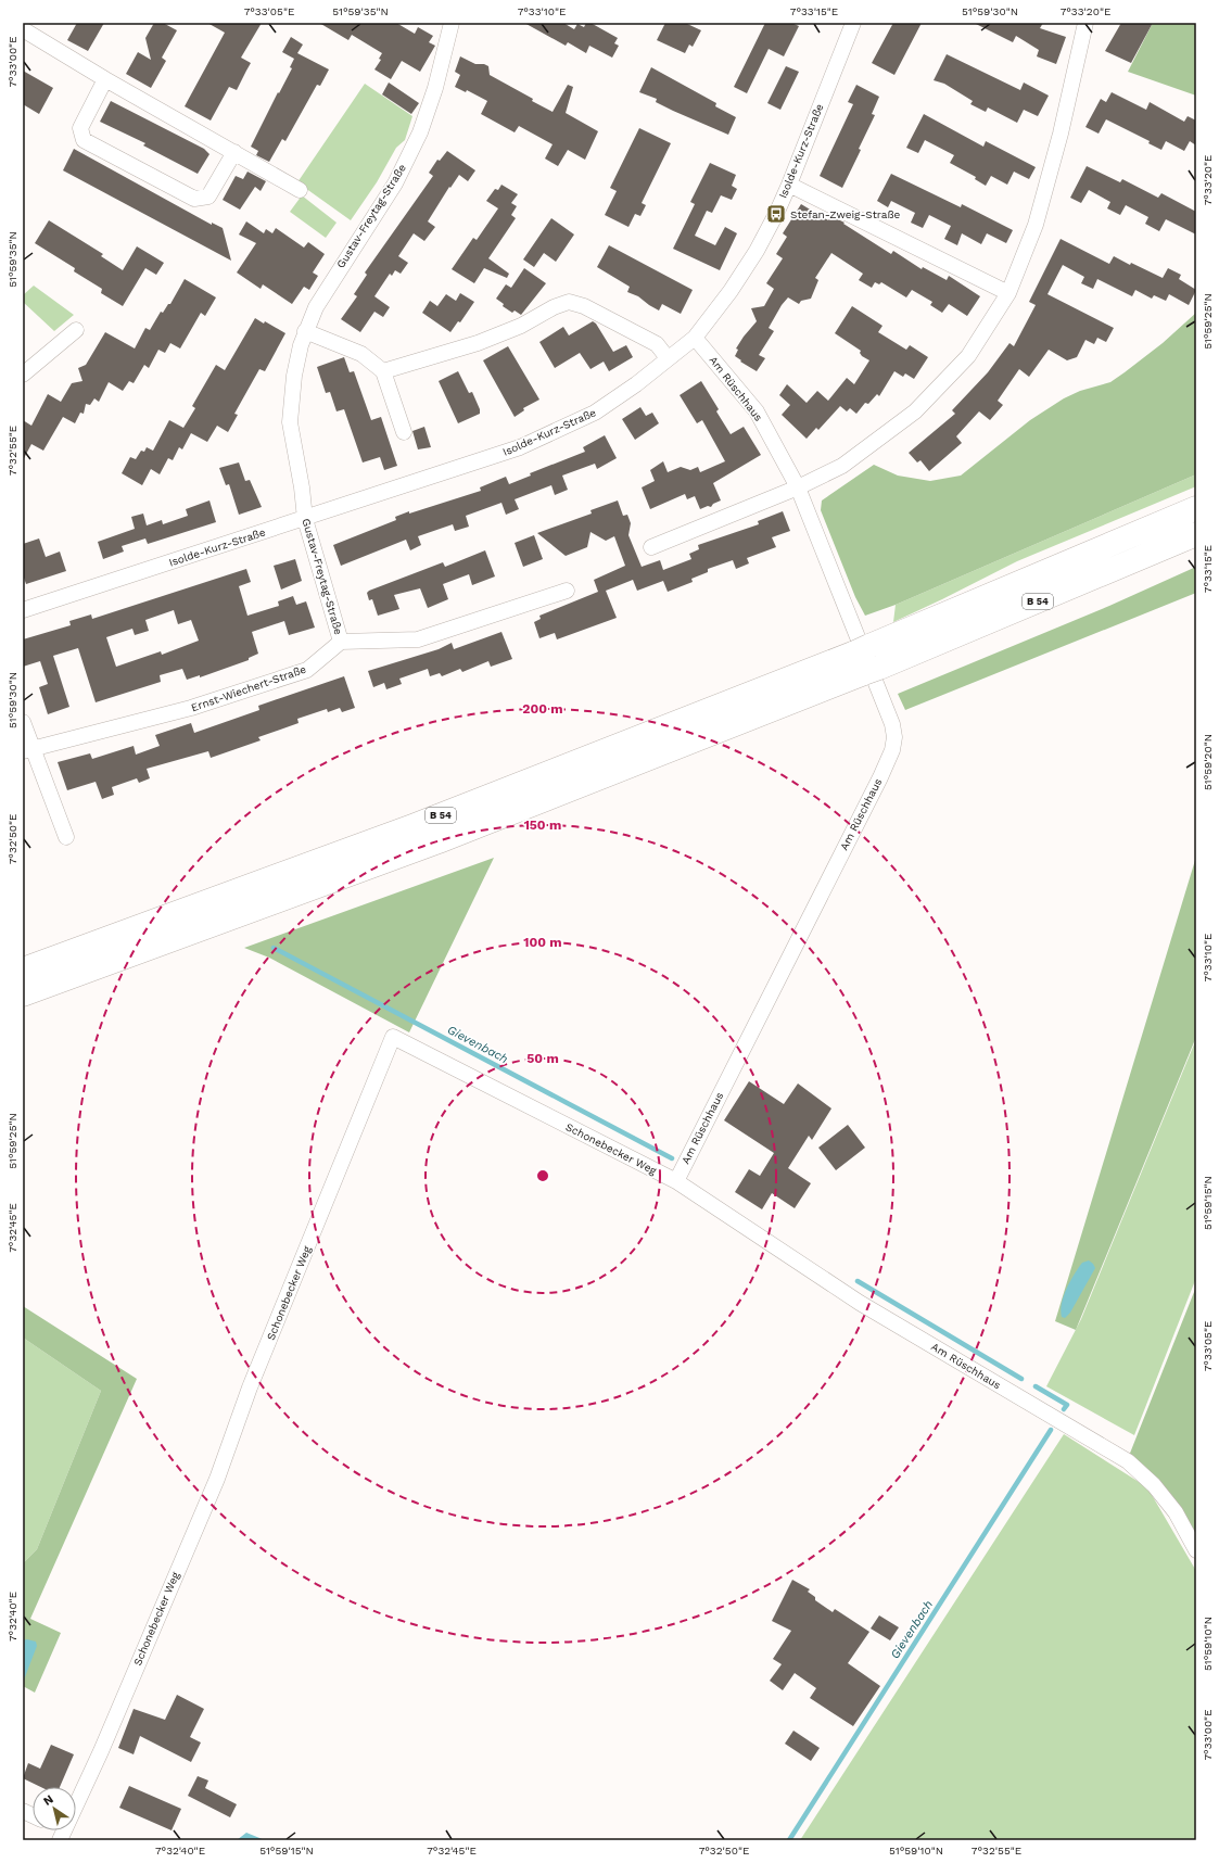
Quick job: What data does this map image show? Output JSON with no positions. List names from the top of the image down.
{
  "streets": {
    "highway": ["B 54"],
    "street": [
      "Isolde-Kurz-Straße",
      "Gustav-Freytag-Straße",
      "Am Rüschhaus",
      "Ernst-Wiechert-Straße",
      "Schonebecker Weg"
    ]
  },
  "crossings": [
    ["Isolde-Kurz-Straße", "Gustav-Freytag-Straße"],
    ["Isolde-Kurz-Straße", "Am Rüschhaus"],
    ["Gustav-Freytag-Straße", "Ernst-Wiechert-Straße"],
    ["Am Rüschhaus", "Schonebecker Weg"]
  ],
  "water": ["Gievenbach"],
  "places": {
    "bus stop": ["Stefan-Zweig-Straße"]
  },
  "north": "top left",
  "coordinates": [
    "7°33'05\"E",
    "51°59'35\"N",
    "7°33'10\"E",
    "7°33'15\"E",
    "51°59'30\"N",
    "7°33'20\"E",
    "7°33'00\"E",
    "51°59'25\"N",
    "7°32'55\"E",
    "51°59'20\"N",
    "7°32'50\"E",
    "51°59'15\"N",
    "7°32'45\"E",
    "7°32'40\"E",
    "51°59'10\"N"
  ],
  "rings": [
    "200 m",
    "150 m",
    "100 m",
    "50 m"
  ]
}
